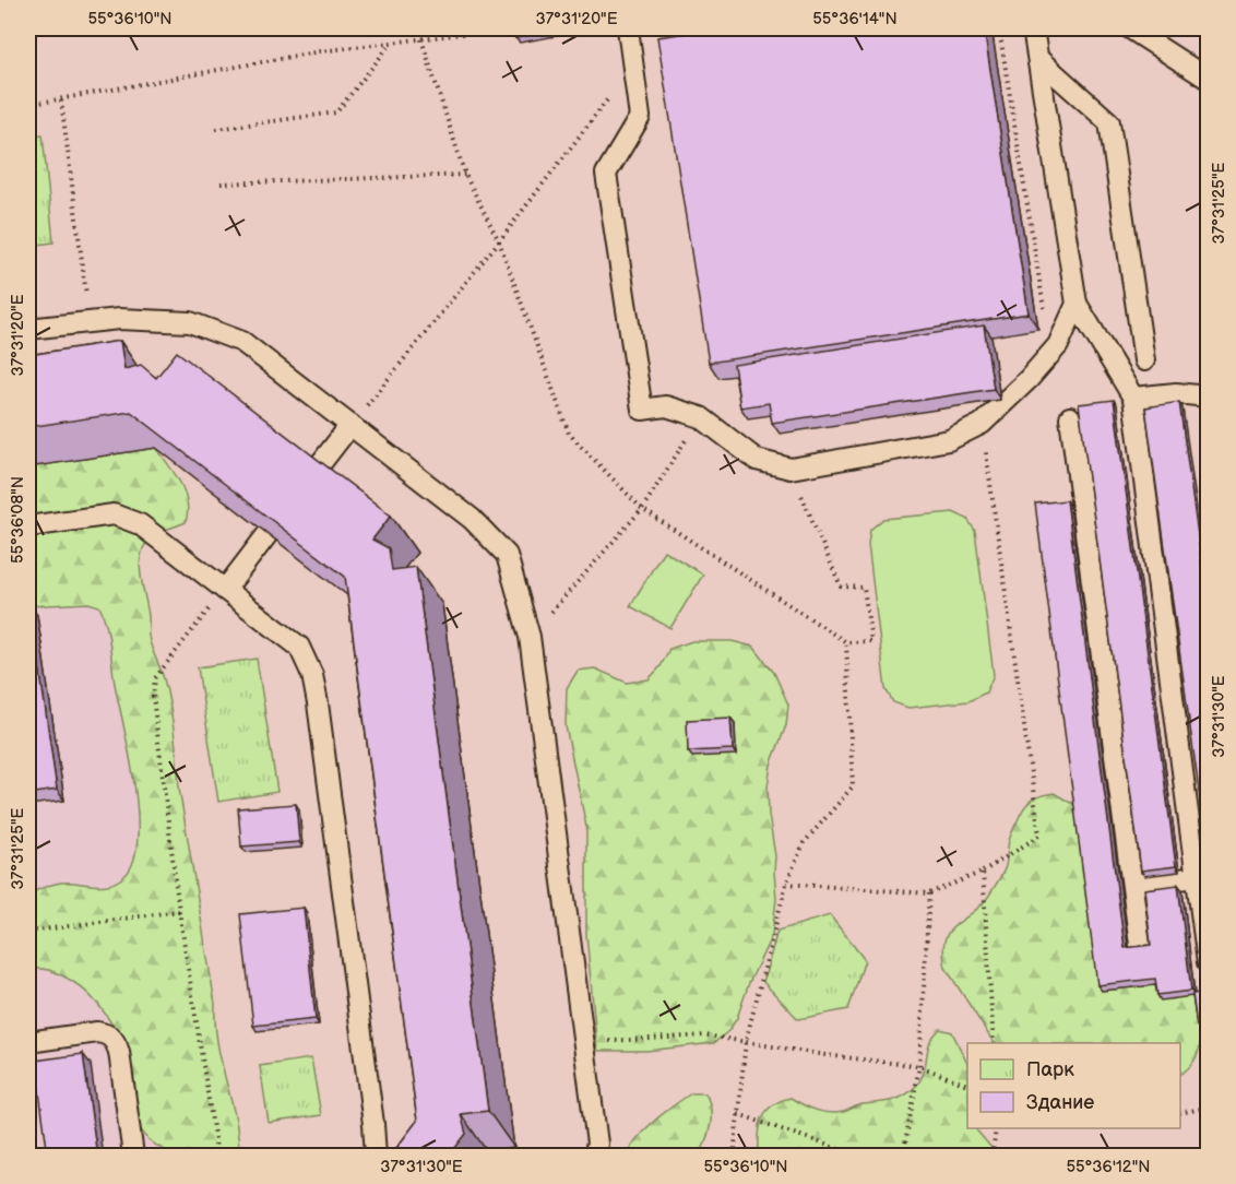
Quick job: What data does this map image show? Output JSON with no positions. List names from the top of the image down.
{
  "legend": ["Парк", "Здание"],
  "coordinates": [
    "55°36'10\"N",
    "37°31'20\"E",
    "55°36'14\"N",
    "37°31'25\"E",
    "55°36'08\"N",
    "37°31'30\"E",
    "55°36'12\"N"
  ]
}
